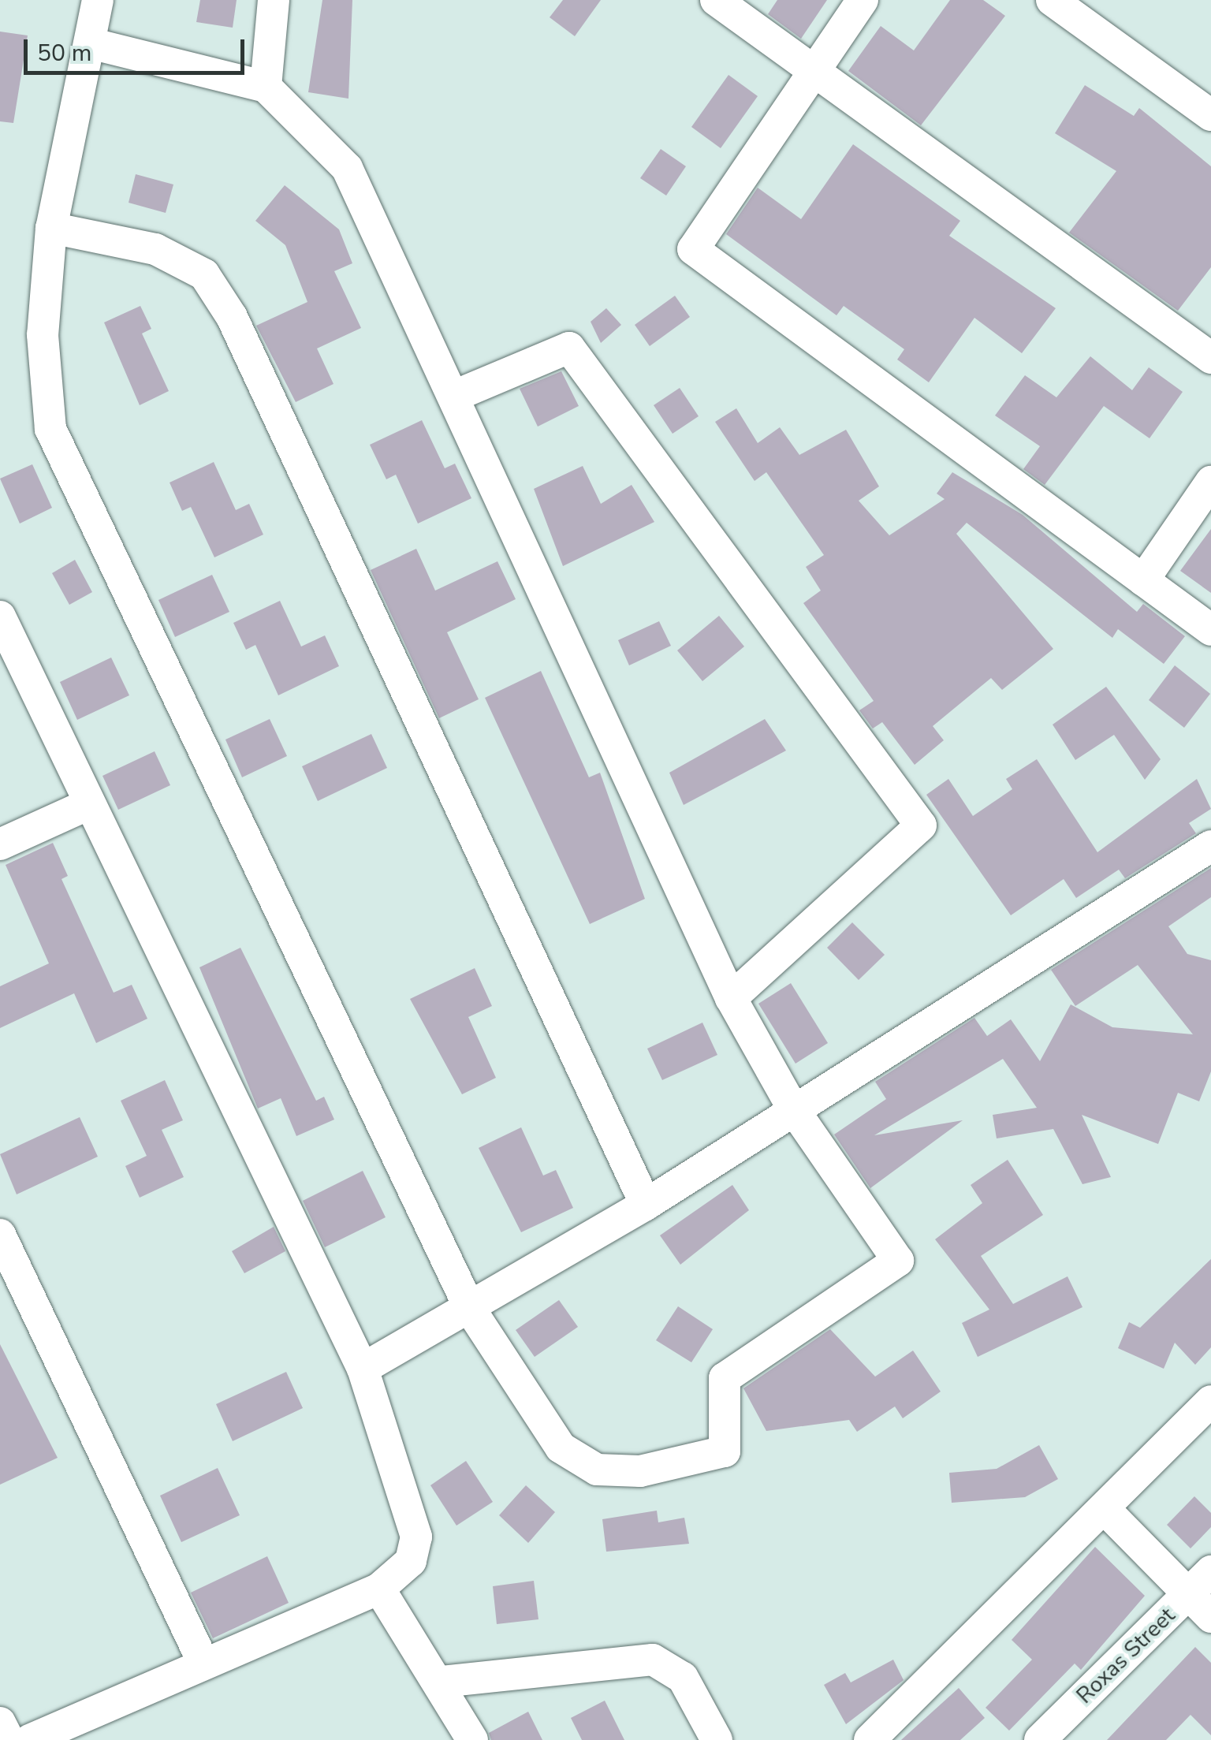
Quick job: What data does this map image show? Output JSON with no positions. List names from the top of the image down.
{
  "streets": {
    "street": ["Roxas Street"]
  },
  "scale_bar": "50 m"
}
